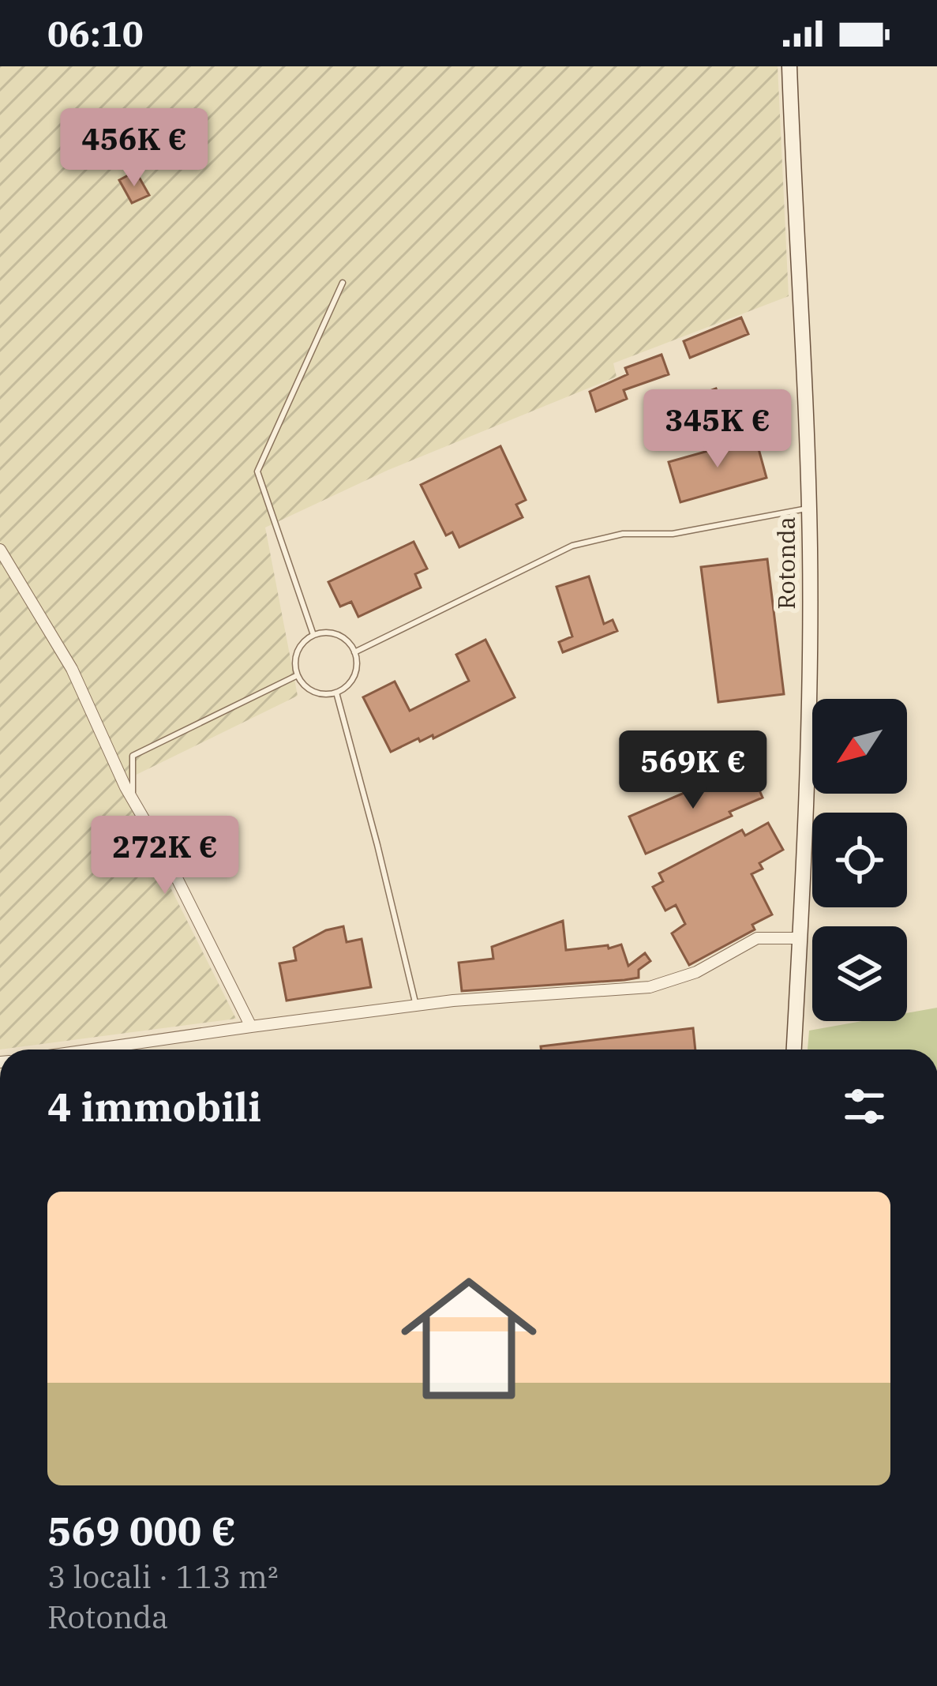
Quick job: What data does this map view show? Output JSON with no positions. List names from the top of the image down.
{
  "streets": {
    "main road": ["Rotonda"]
  },
  "north": "bottom left",
  "page": {
    "status": "06:10",
    "price": [
      "456K €",
      "345K €",
      "569K €",
      "272K €"
    ],
    "heading": "4 immobili",
    "list": [
      {
        "name": "569 000 €",
        "note": "3 locali · 113 m² · Rotonda"
      }
    ]
  }
}
